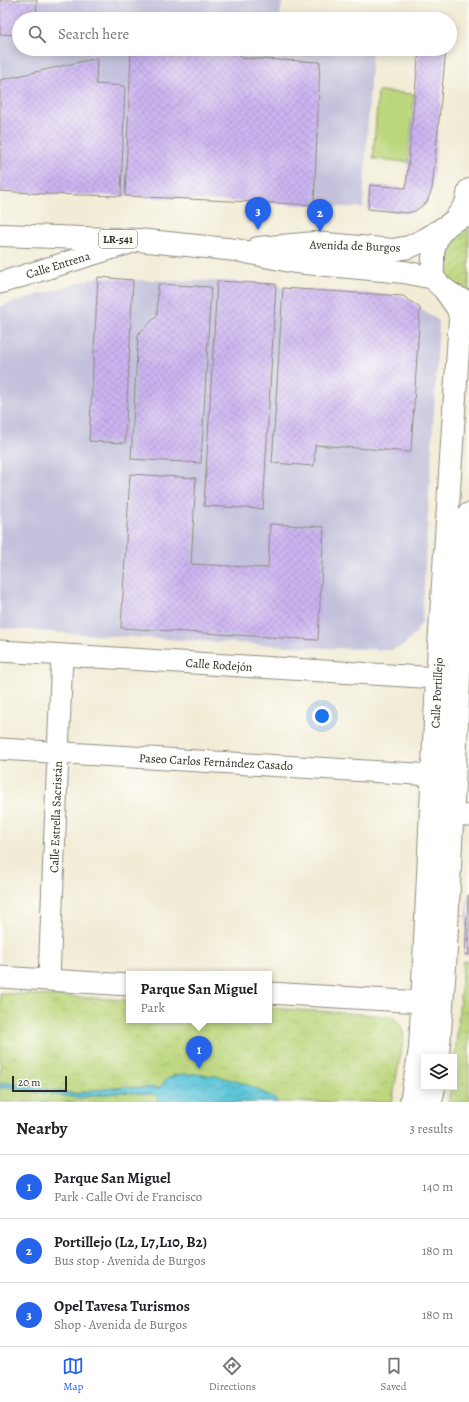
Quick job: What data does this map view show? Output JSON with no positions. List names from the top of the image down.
{
  "streets": {
    "main road": ["LR-541", "Avenida de Burgos", "Calle Portillejo"],
    "street": [
      "Calle Entrena",
      "Calle Rodejón",
      "Paseo Carlos Fernández Casado",
      "Calle Estrella Sacristán"
    ]
  },
  "crossings": [
    ["LR-541", "Avenida de Burgos"],
    ["LR-541", "Calle Portillejo"],
    ["Avenida de Burgos", "Calle Entrena"],
    ["Avenida de Burgos", "Calle Portillejo"],
    ["Calle Rodejón", "Calle Portillejo"],
    ["Calle Rodejón", "Calle Estrella Sacristán"],
    ["Calle Portillejo", "Paseo Carlos Fernández Casado"],
    ["Paseo Carlos Fernández Casado", "Calle Estrella Sacristán"]
  ],
  "scale_bar": "20 m",
  "page": {
    "search": "Search here",
    "pins": ["3", "2", "1"],
    "popup": ["Parque San Miguel", "Park"],
    "scale": "20 m",
    "heading": ["Nearby", "3 results"],
    "list": [
      {
        "mark": "1",
        "name": "Parque San Miguel",
        "note": "Park · Calle Ovi de Francisco",
        "value": "140 m"
      },
      {
        "mark": "2",
        "name": "Portillejo (L2, L7,L10, B2)",
        "note": "Bus stop · Avenida de Burgos",
        "value": "180 m"
      },
      {
        "mark": "3",
        "name": "Opel Tavesa Turismos",
        "note": "Shop · Avenida de Burgos",
        "value": "180 m"
      }
    ],
    "nav": ["Map", "Directions", "Saved"]
  }
}
